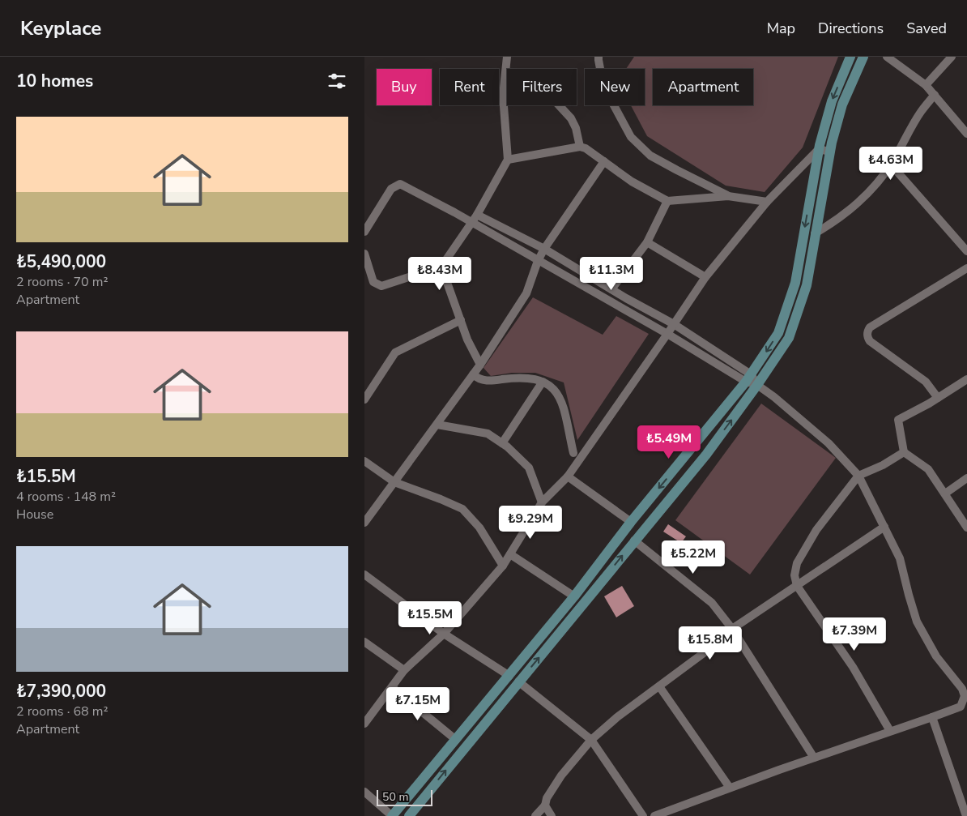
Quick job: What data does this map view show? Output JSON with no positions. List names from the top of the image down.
{
  "scale_bar": "50 m",
  "page": {
    "header": "Keyplace",
    "nav": ["Map", "Directions", "Saved"],
    "heading": "10 homes",
    "chip": [
      "Buy",
      "Rent",
      "Filters",
      "New",
      "Apartment"
    ],
    "list": [
      {
        "name": "₺5,490,000",
        "note": "2 rooms · 70 m² · Apartment"
      },
      {
        "name": "₺15.5M",
        "note": "4 rooms · 148 m² · House"
      },
      {
        "name": "₺7,390,000",
        "note": "2 rooms · 68 m² · Apartment"
      }
    ],
    "price": [
      "₺4.63M",
      "₺8.43M",
      "₺11.3M",
      "₺5.49M",
      "₺9.29M",
      "₺5.22M",
      "₺15.5M",
      "₺7.39M",
      "₺15.8M",
      "₺7.15M"
    ],
    "scale": "50 m"
  }
}
